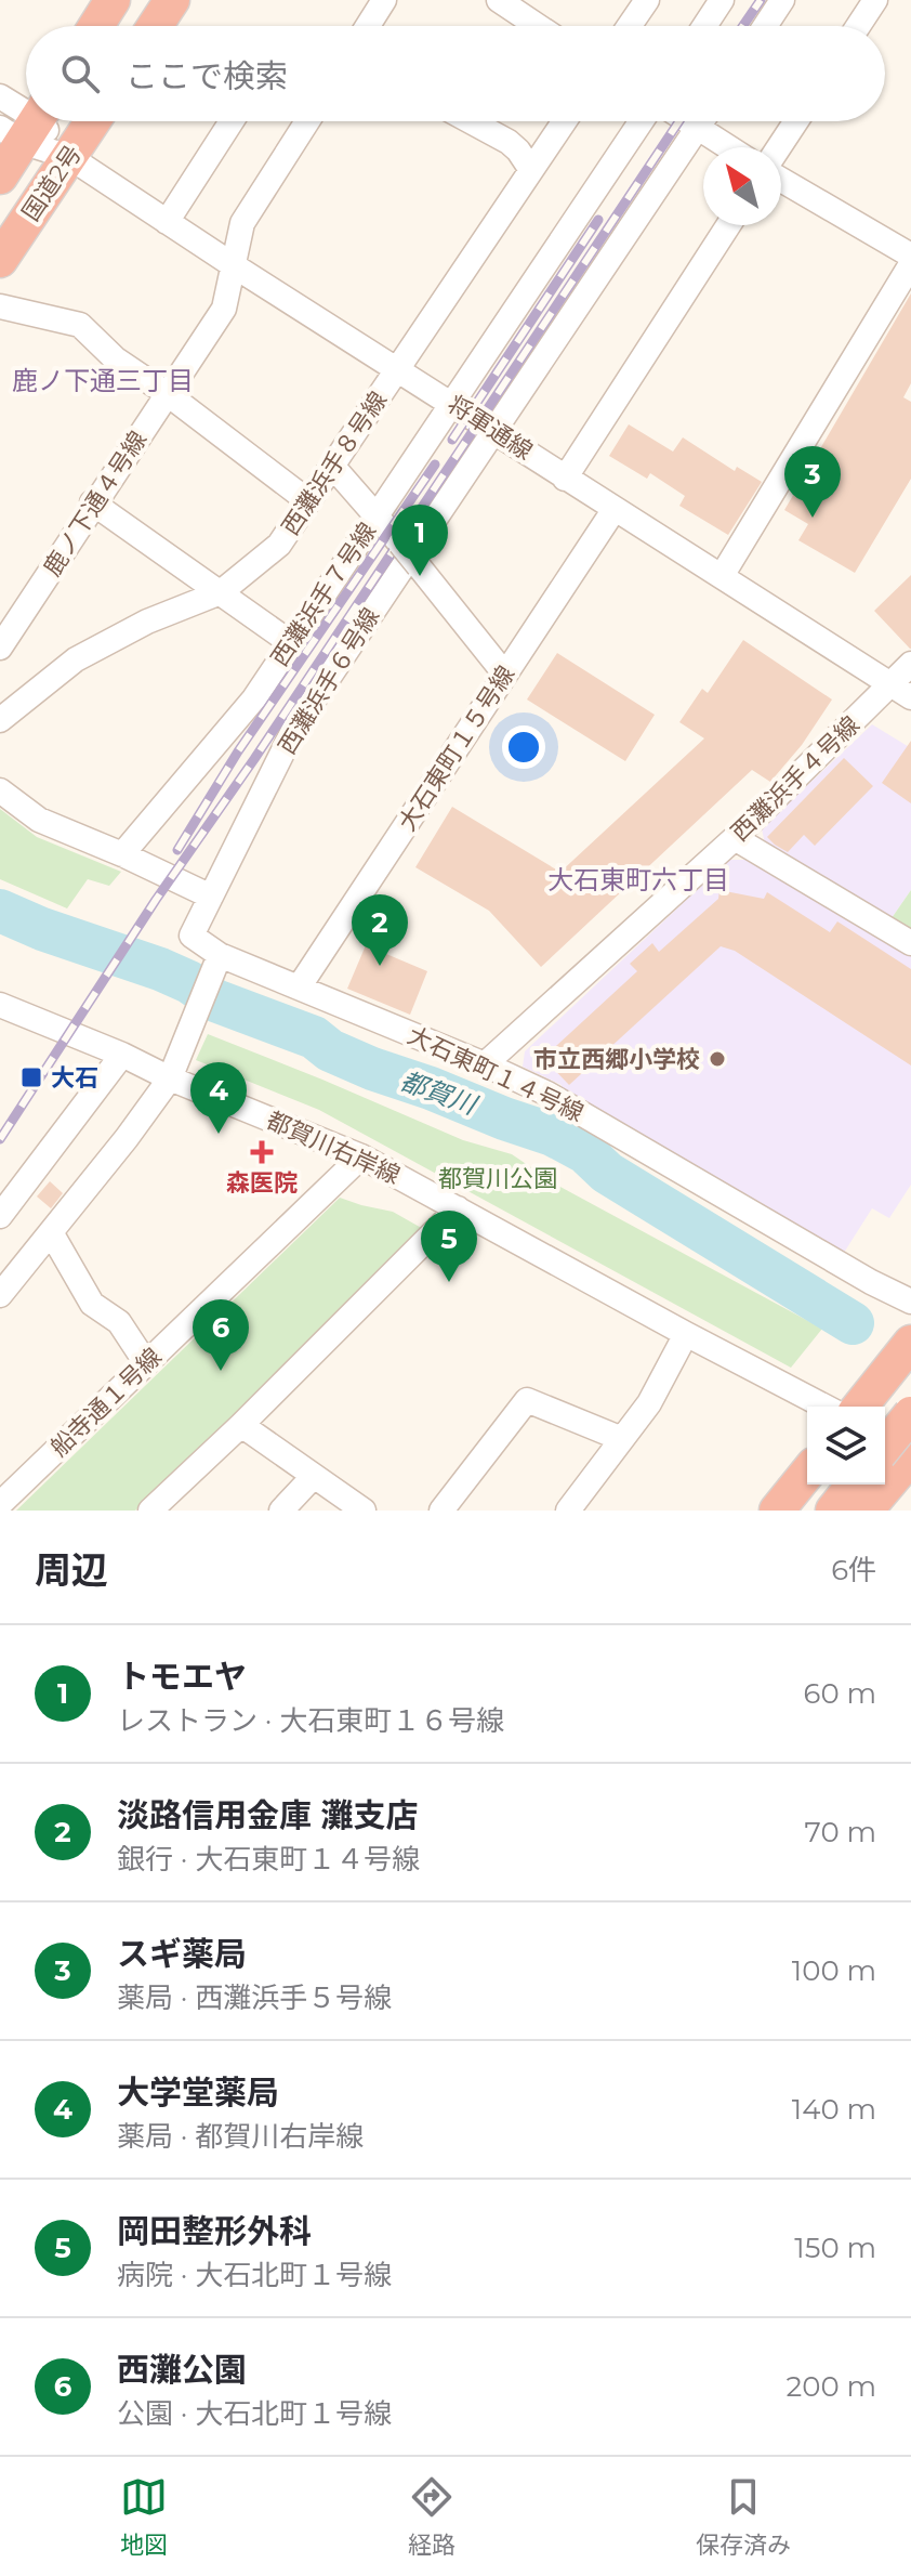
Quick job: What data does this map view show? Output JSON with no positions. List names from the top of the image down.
{
  "streets": {
    "highway": ["国道2号"],
    "street": [
      "将軍通線",
      "西灘浜手８号線",
      "鹿ノ下通４号線",
      "西灘浜手７号線",
      "西灘浜手６号線",
      "大石東町１５号線",
      "西灘浜手４号線",
      "大石東町１４号線",
      "都賀川右岸線",
      "船寺通１号線"
    ]
  },
  "crossings": [
    ["国道2号", "将軍通線"],
    ["将軍通線", "西灘浜手８号線"],
    ["将軍通線", "鹿ノ下通４号線"],
    ["将軍通線", "西灘浜手７号線"],
    ["将軍通線", "西灘浜手６号線"],
    ["将軍通線", "大石東町１５号線"],
    ["将軍通線", "西灘浜手４号線"],
    ["西灘浜手６号線", "大石東町１４号線"],
    ["大石東町１５号線", "大石東町１４号線"],
    ["西灘浜手４号線", "大石東町１４号線"],
    ["都賀川右岸線", "船寺通１号線"]
  ],
  "districts": ["鹿ノ下通三丁目", "大石東町六丁目"],
  "water": ["都賀川"],
  "parks": ["都賀川公園"],
  "places": {
    "other": ["市立西郷小学校"],
    "transit": ["大石"],
    "health": ["森医院"]
  },
  "north": "top left",
  "page": {
    "search": "ここで検索",
    "pins": [
      "3",
      "1",
      "2",
      "4",
      "5",
      "6"
    ],
    "heading": ["周辺", "6件"],
    "list": [
      {
        "mark": "1",
        "name": "トモエヤ",
        "note": "レストラン · 大石東町１６号線",
        "value": "60 m"
      },
      {
        "mark": "2",
        "name": "淡路信用金庫 灘支店",
        "note": "銀行 · 大石東町１４号線",
        "value": "70 m"
      },
      {
        "mark": "3",
        "name": "スギ薬局",
        "note": "薬局 · 西灘浜手５号線",
        "value": "100 m"
      },
      {
        "mark": "4",
        "name": "大学堂薬局",
        "note": "薬局 · 都賀川右岸線",
        "value": "140 m"
      },
      {
        "mark": "5",
        "name": "岡田整形外科",
        "note": "病院 · 大石北町１号線",
        "value": "150 m"
      },
      {
        "mark": "6",
        "name": "西灘公園",
        "note": "公園 · 大石北町１号線",
        "value": "200 m"
      }
    ],
    "nav": ["地図", "経路", "保存済み"]
  }
}
